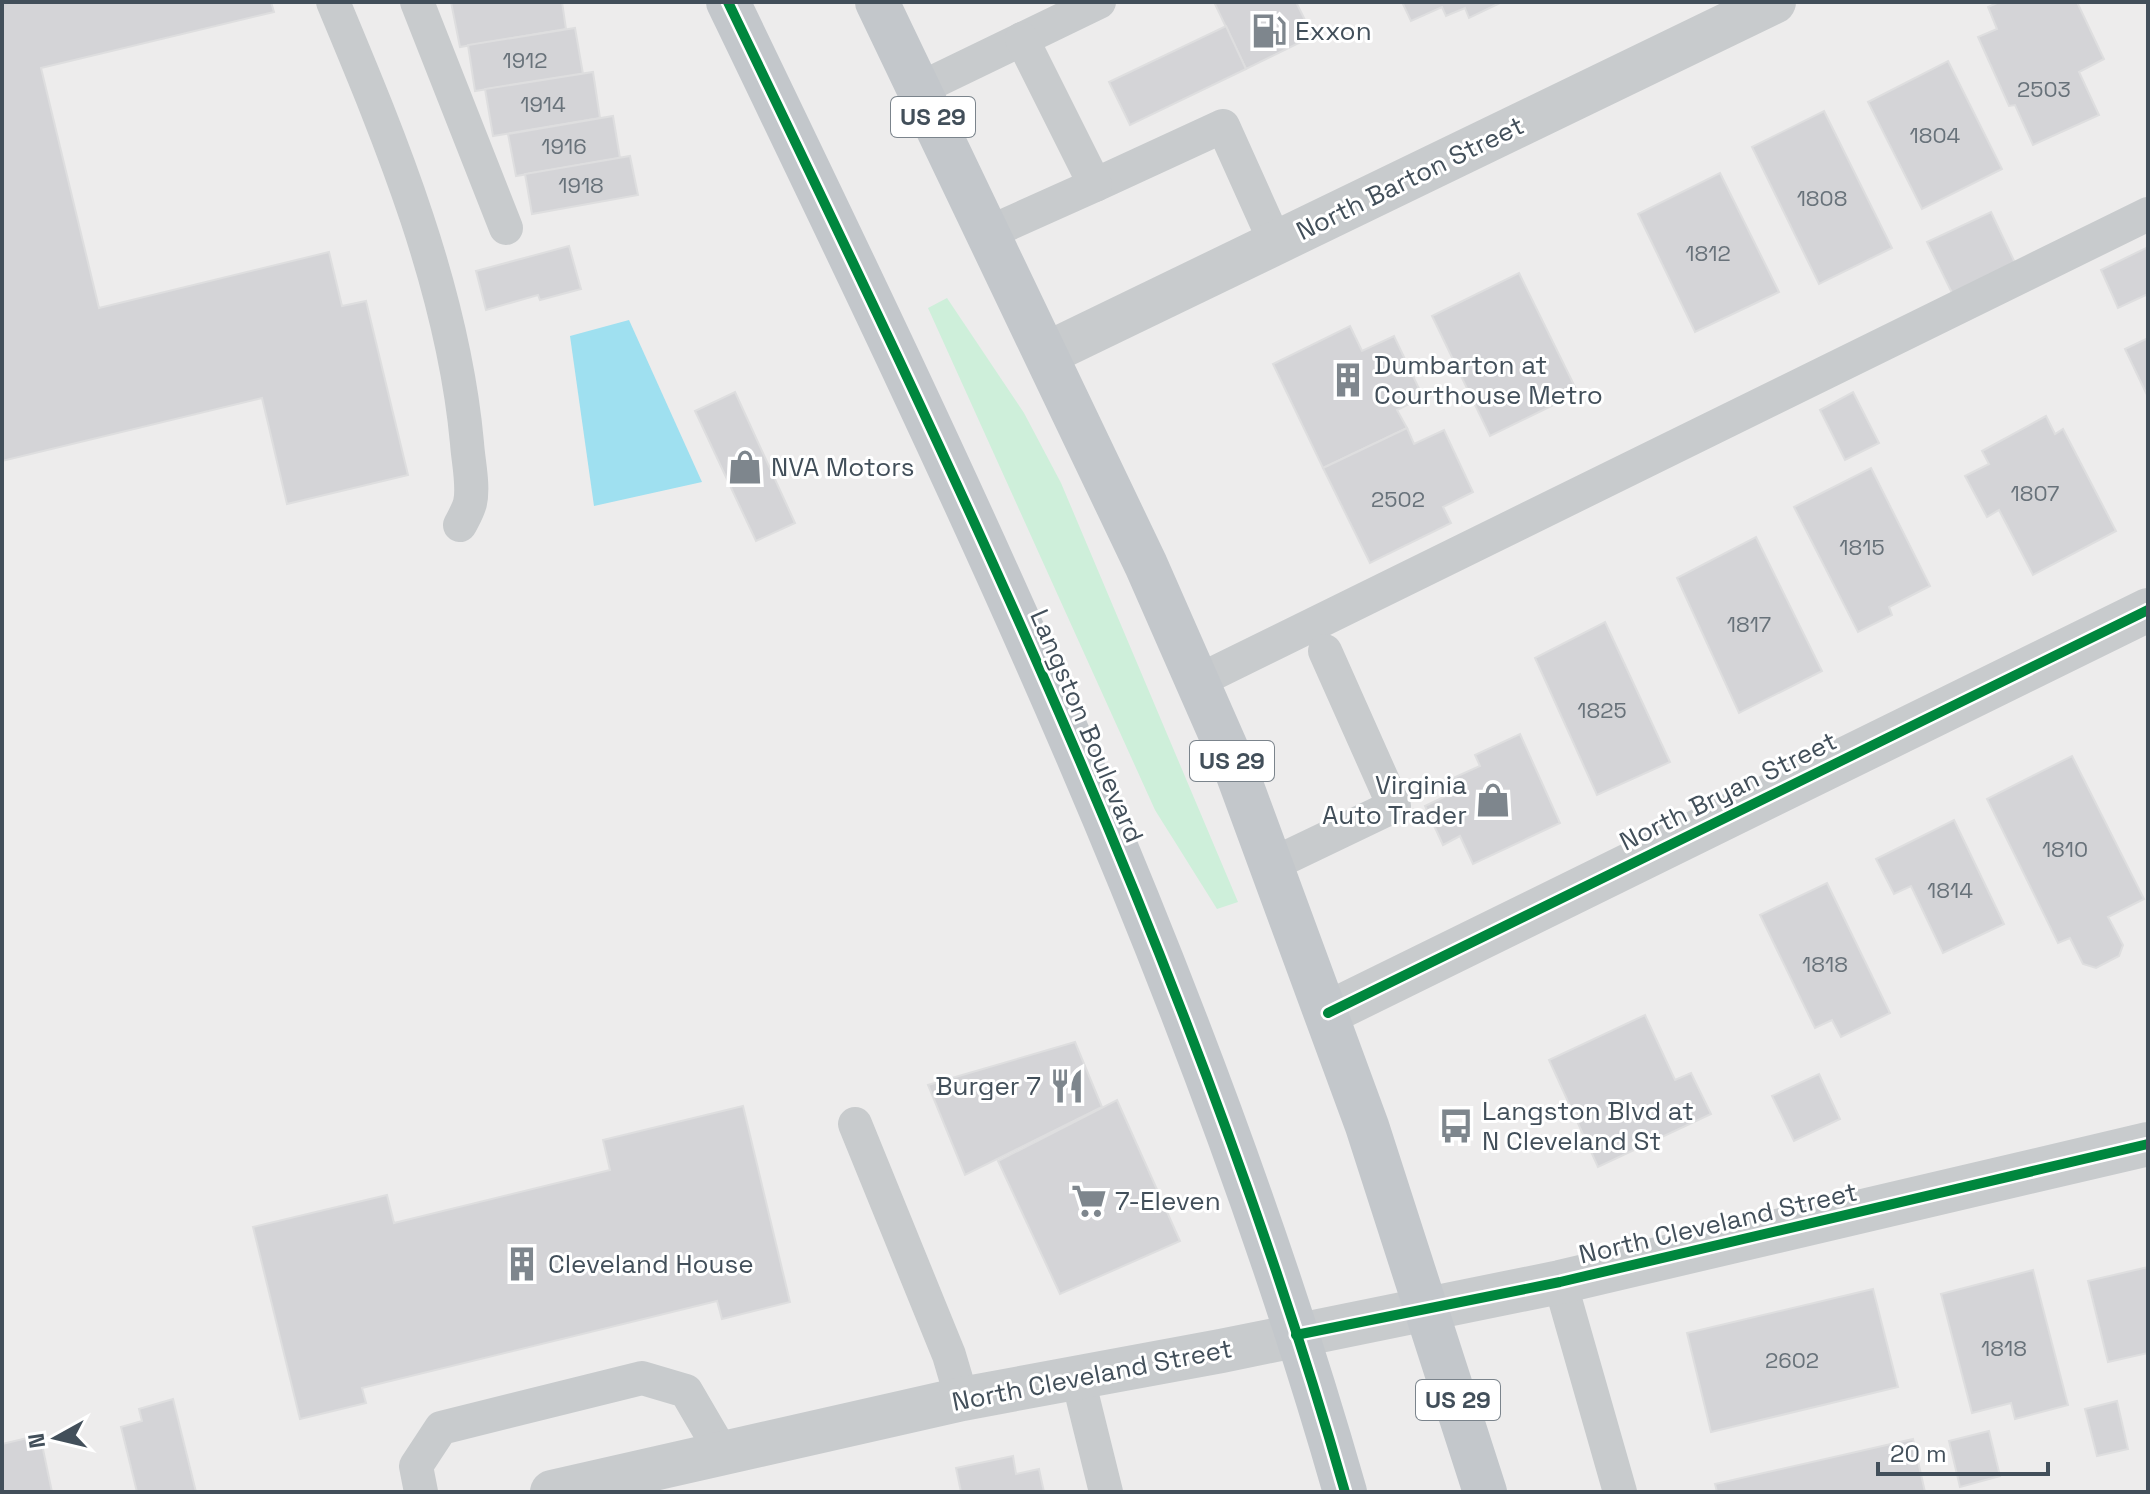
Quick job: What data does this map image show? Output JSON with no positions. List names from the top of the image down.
{
  "streets": {
    "main road": ["US 29", "Langston Boulevard"],
    "street": ["North Barton Street", "North Bryan Street", "North Cleveland Street"]
  },
  "crossings": [
    ["US 29", "North Barton Street"],
    ["US 29", "North Bryan Street"],
    ["US 29", "North Cleveland Street"],
    ["Langston Boulevard", "North Cleveland Street"]
  ],
  "places": {
    "fuel station": ["Exxon"],
    "building": ["Dumbarton at Courthouse Metro", "Cleveland House"],
    "shop": ["NVA Motors", "Virginia Auto Trader"],
    "restaurant": ["Burger 7"],
    "bus stop": ["Langston Blvd at N Cleveland St"],
    "supermarket": ["7-Eleven"]
  },
  "house_numbers": [
    "1912",
    "2503",
    "1914",
    "1804",
    "1916",
    "1918",
    "1808",
    "1812",
    "1807",
    "2502",
    "1815",
    "1817",
    "1825",
    "1810",
    "1814",
    "1818",
    "1818",
    "2602"
  ],
  "scale_bar": "20 m",
  "north": "left"
}
